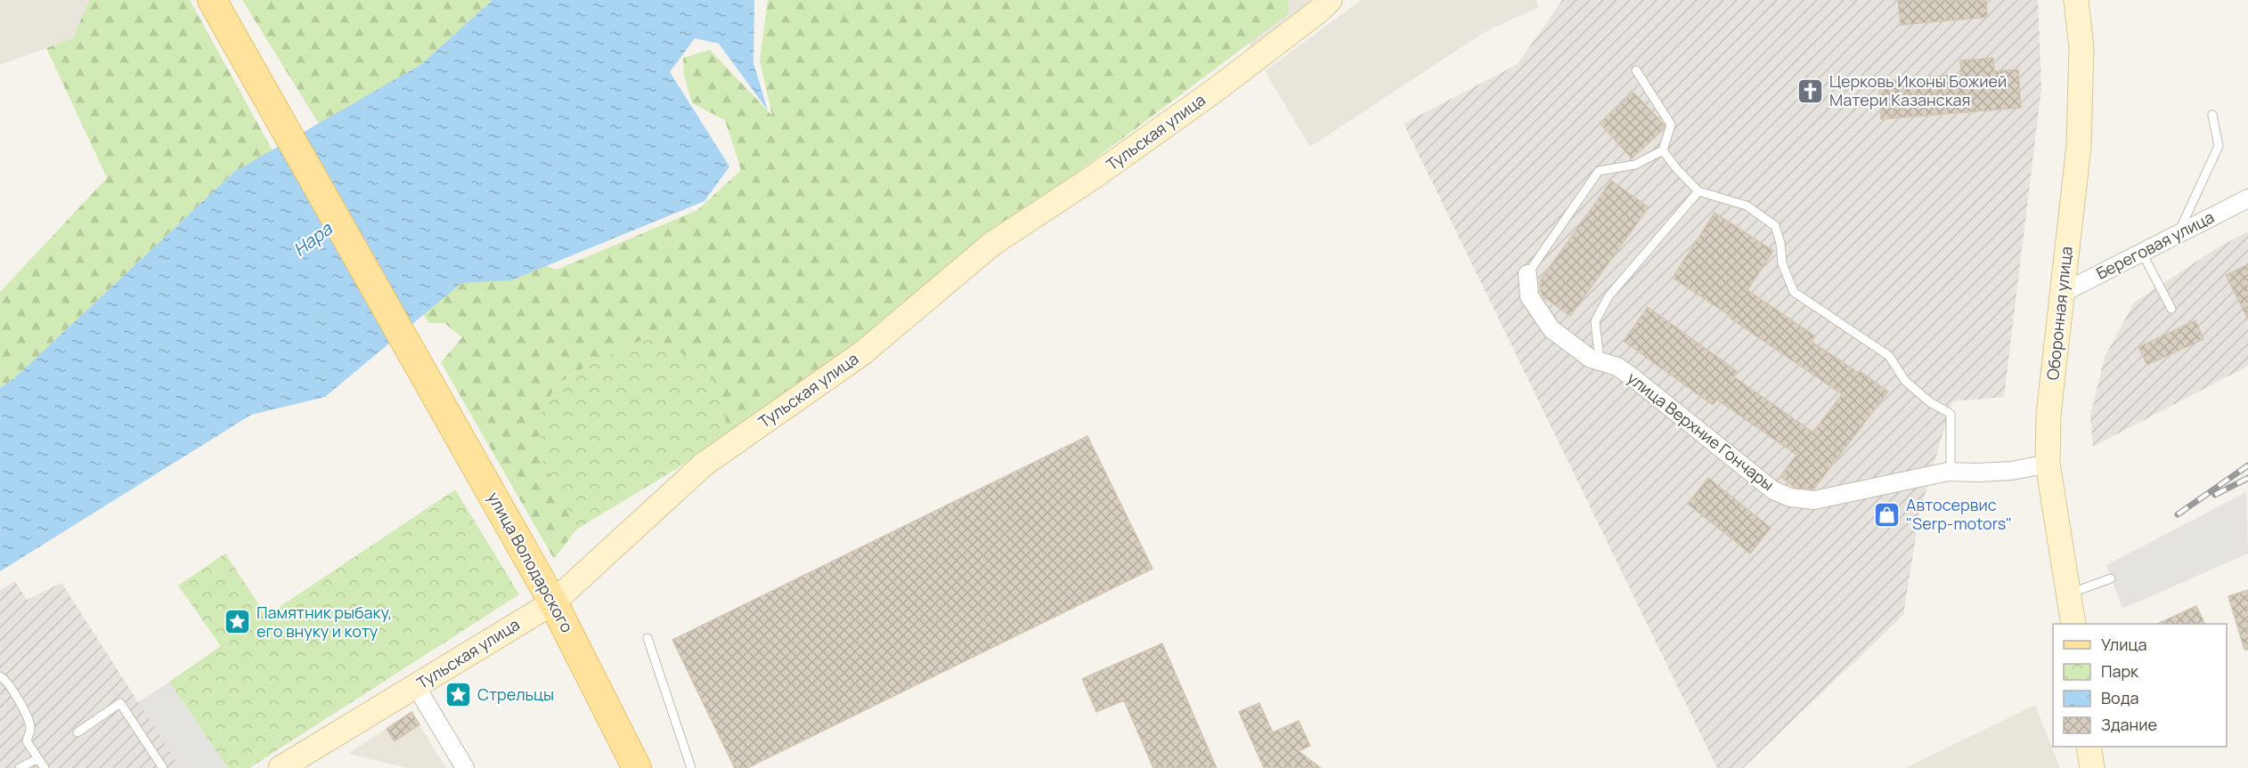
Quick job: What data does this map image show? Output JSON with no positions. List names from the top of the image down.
{
  "streets": {
    "main road": ["улица Володарского"],
    "street": [
      "Тульская улица",
      "Береговая улица",
      "Оборонная улица",
      "улица Верхние Гончары"
    ]
  },
  "crossings": [
    ["Тульская улица", "улица Володарского"],
    ["Береговая улица", "Оборонная улица"],
    ["Оборонная улица", "улица Верхние Гончары"]
  ],
  "water": ["Нара"],
  "places": {
    "church": ["Церковь Иконы Божией Матери Казанская"],
    "shop": ["Автосервис \"Serp-motors\""],
    "place": ["Памятник рыбаку, его внуку и коту", "Стрельцы"]
  },
  "legend": [
    "Улица",
    "Парк",
    "Вода",
    "Здание"
  ]
}
